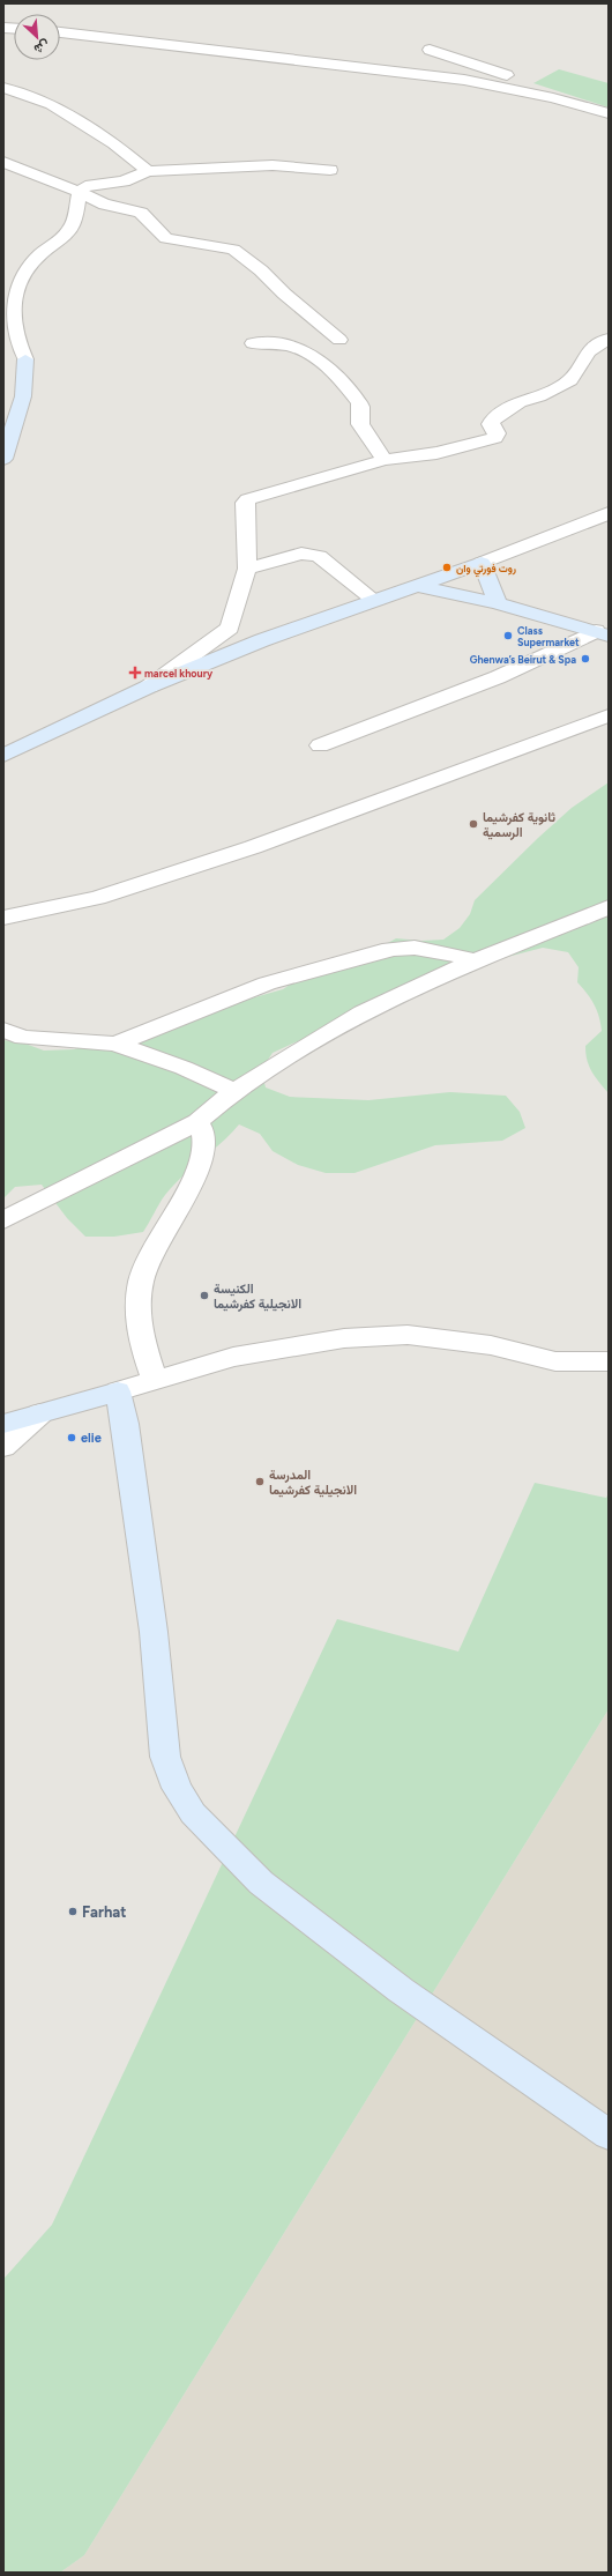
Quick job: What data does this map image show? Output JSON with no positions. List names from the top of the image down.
{
  "places": {
    "other": [
      "روت فورتي وان",
      "Class Supermarket",
      "Ghenwa’s Beirut & Spa",
      "ثانوية كفرشيما الرسمية",
      "الكنيسة الانجيلية كفرشيما",
      "elie",
      "المدرسة الانجيلية كفرشيما",
      "Farhat"
    ],
    "health": ["marcel khoury"]
  },
  "north": "bottom right"
}
